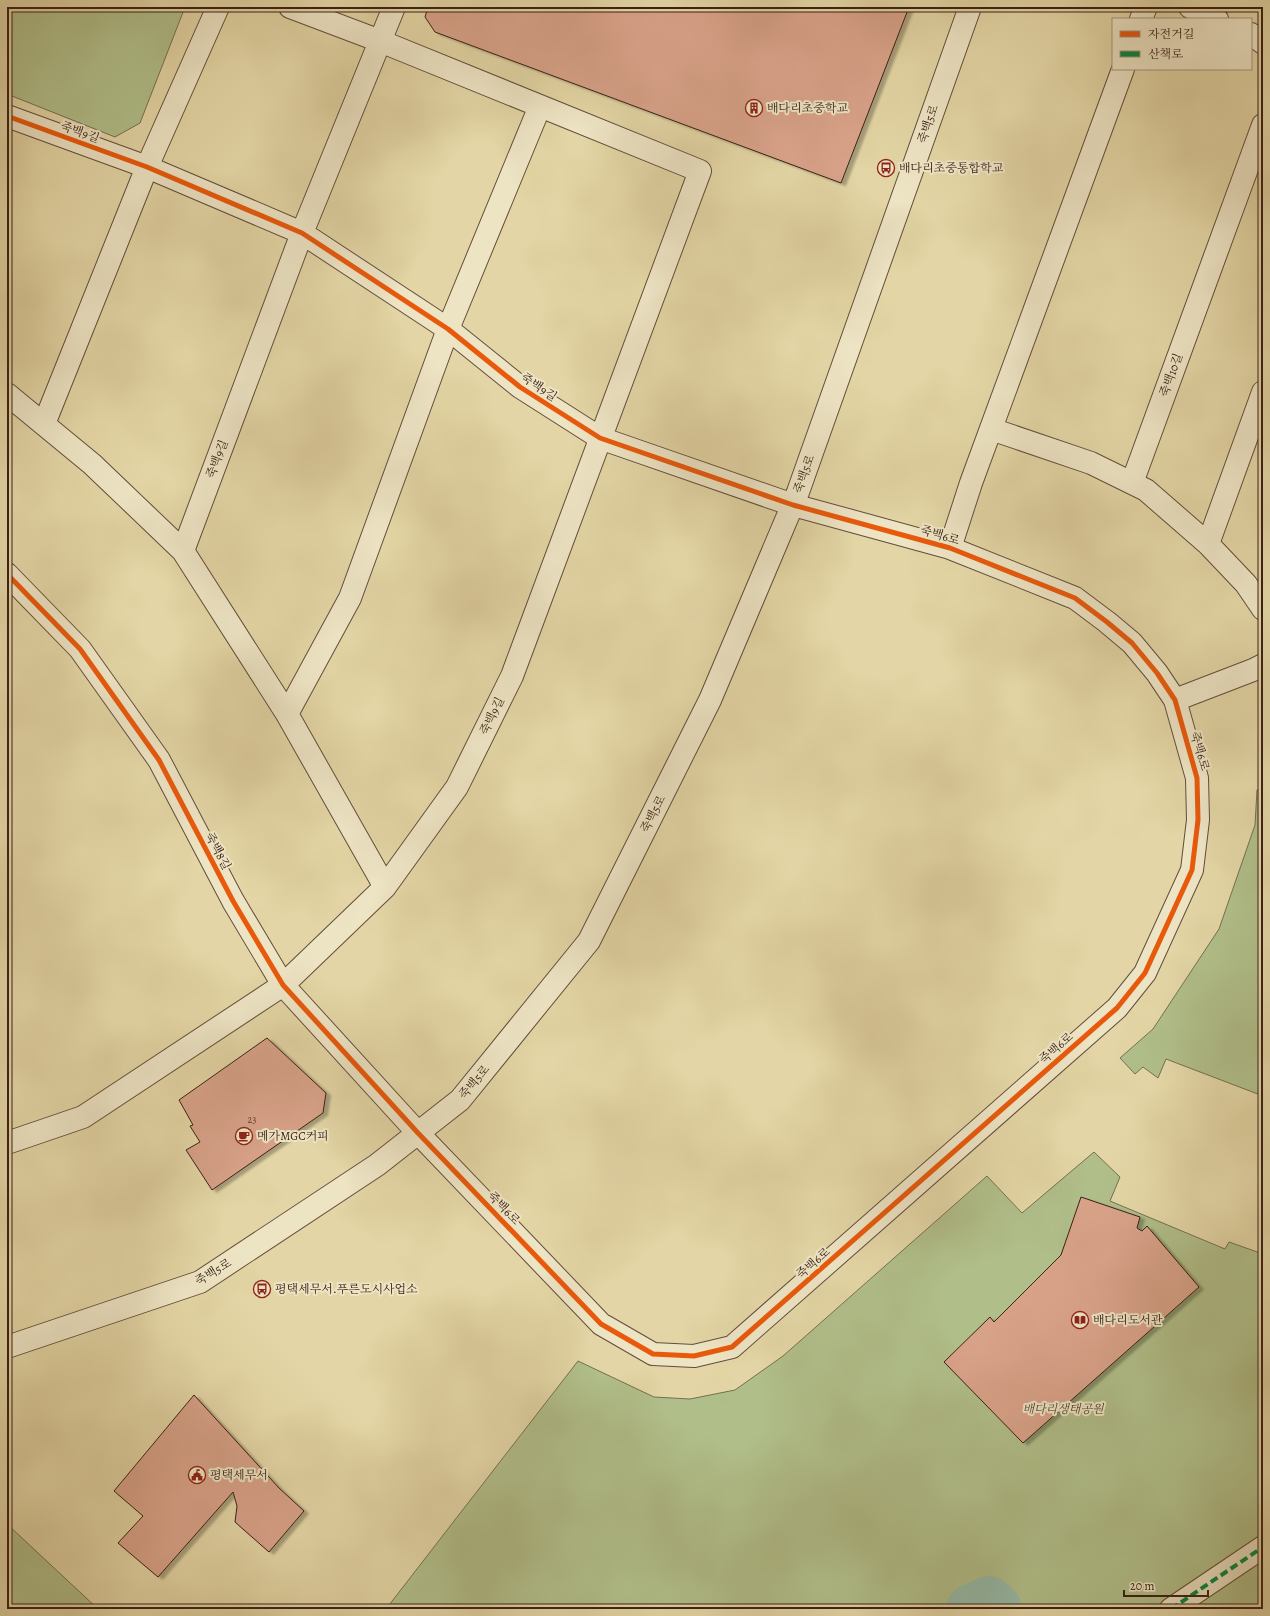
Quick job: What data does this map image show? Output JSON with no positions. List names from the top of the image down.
{
  "streets": {
    "street": [
      "죽백5로",
      "죽백9길",
      "죽백10길",
      "죽백6로",
      "죽백8길"
    ]
  },
  "crossings": [
    ["죽백5로", "죽백9길"],
    ["죽백5로", "죽백6로"],
    ["죽백5로", "죽백8길"],
    ["죽백9길", "죽백6로"],
    ["죽백9길", "죽백8길"],
    ["죽백6로", "죽백8길"]
  ],
  "parks": ["배다리생태공원"],
  "places": {
    "building": ["배다리초중학교"],
    "bus stop": ["배다리초중통합학교", "평택세무서.푸른도시사업소"],
    "cafe": ["메가MGC커피"],
    "library": ["배다리도서관"],
    "public building": ["평택세무서"]
  },
  "house_numbers": ["23"],
  "legend": ["자전거길", "산책로"],
  "scale_bar": "20 m"
}
